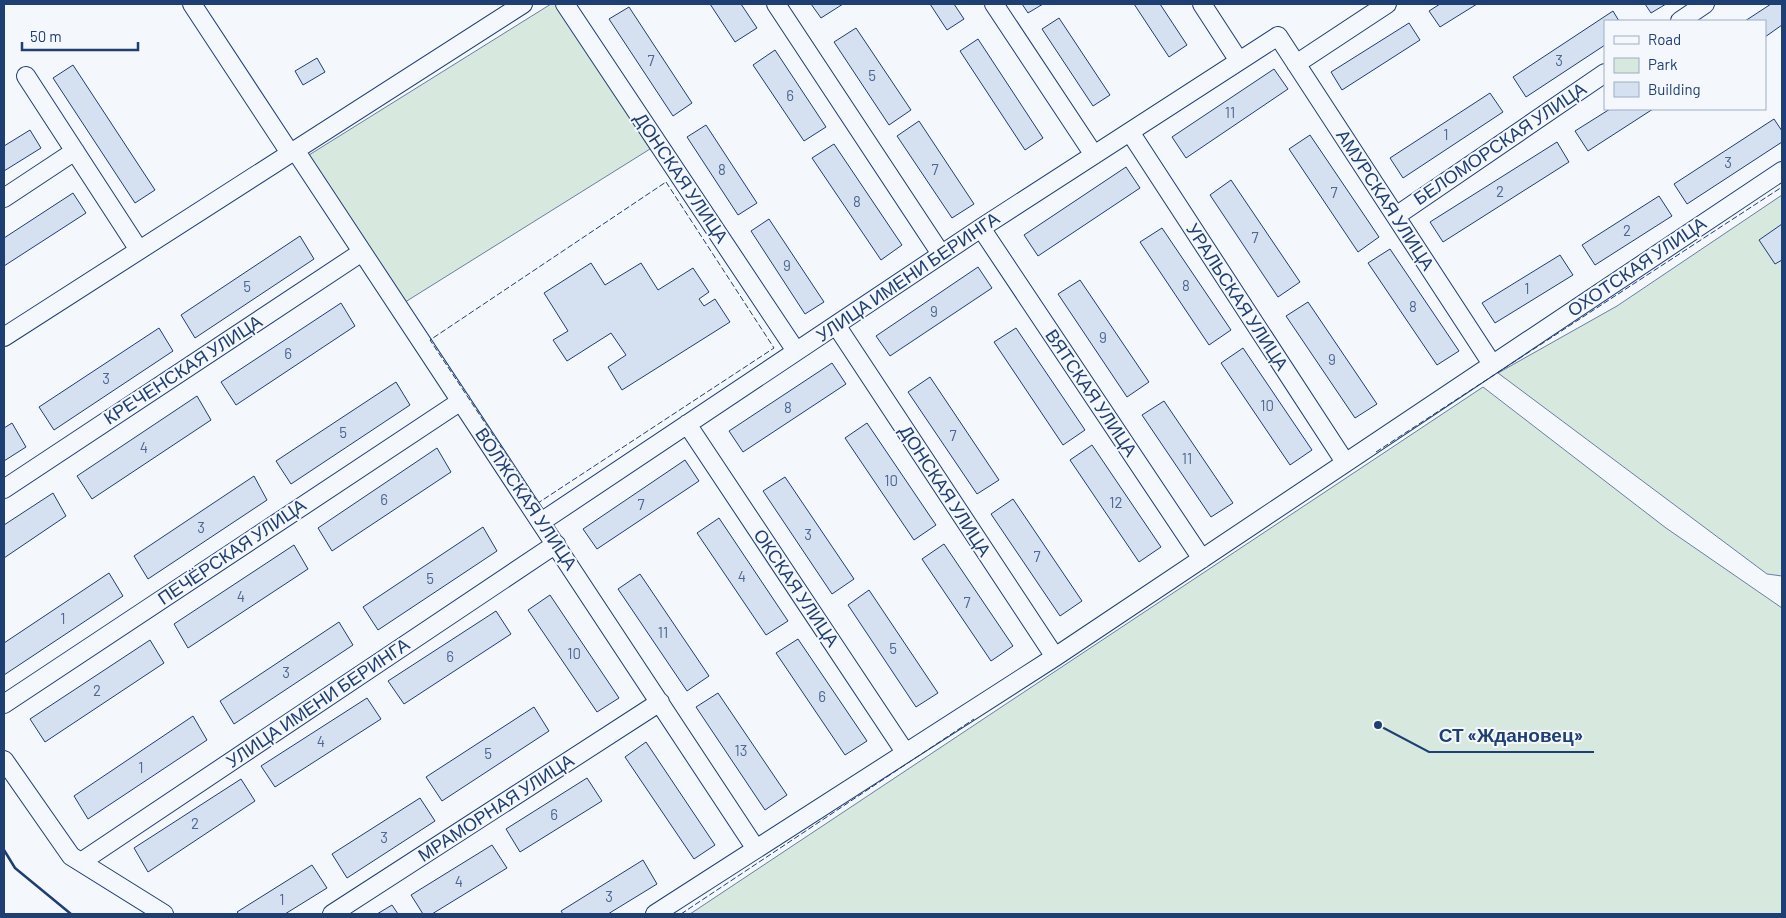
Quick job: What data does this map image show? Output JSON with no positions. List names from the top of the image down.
{
  "streets": {
    "street": [
      "БЕЛОМОРСКАЯ УЛИЦА",
      "ДОНСКАЯ УЛИЦА",
      "АМУРСКАЯ УЛИЦА",
      "ОХОТСКАЯ УЛИЦА",
      "УЛИЦА ИМЕНИ БЕРИНГА",
      "УРАЛЬСКАЯ УЛИЦА",
      "КРЕЧЕНСКАЯ УЛИЦА",
      "ВЯТСКАЯ УЛИЦА",
      "ВОЛЖСКАЯ УЛИЦА",
      "ПЕЧЁРСКАЯ УЛИЦА",
      "ОКСКАЯ УЛИЦА",
      "МРАМОРНАЯ УЛИЦА"
    ]
  },
  "crossings": [
    ["БЕЛОМОРСКАЯ УЛИЦА", "АМУРСКАЯ УЛИЦА"],
    ["ДОНСКАЯ УЛИЦА", "ОХОТСКАЯ УЛИЦА"],
    ["ДОНСКАЯ УЛИЦА", "УЛИЦА ИМЕНИ БЕРИНГА"],
    ["АМУРСКАЯ УЛИЦА", "ОХОТСКАЯ УЛИЦА"],
    ["АМУРСКАЯ УЛИЦА", "УЛИЦА ИМЕНИ БЕРИНГА"],
    ["ОХОТСКАЯ УЛИЦА", "УРАЛЬСКАЯ УЛИЦА"],
    ["ОХОТСКАЯ УЛИЦА", "ВЯТСКАЯ УЛИЦА"],
    ["ОХОТСКАЯ УЛИЦА", "ВОЛЖСКАЯ УЛИЦА"],
    ["ОХОТСКАЯ УЛИЦА", "ОКСКАЯ УЛИЦА"],
    ["УЛИЦА ИМЕНИ БЕРИНГА", "УРАЛЬСКАЯ УЛИЦА"],
    ["УЛИЦА ИМЕНИ БЕРИНГА", "ВЯТСКАЯ УЛИЦА"],
    ["УЛИЦА ИМЕНИ БЕРИНГА", "ВОЛЖСКАЯ УЛИЦА"],
    ["УЛИЦА ИМЕНИ БЕРИНГА", "ОКСКАЯ УЛИЦА"],
    ["КРЕЧЕНСКАЯ УЛИЦА", "ВОЛЖСКАЯ УЛИЦА"],
    ["ВОЛЖСКАЯ УЛИЦА", "ПЕЧЁРСКАЯ УЛИЦА"],
    ["ВОЛЖСКАЯ УЛИЦА", "МРАМОРНАЯ УЛИЦА"]
  ],
  "places": ["СТ «Ждановец»"],
  "house_numbers": [
    "7",
    "3",
    "5",
    "6",
    "11",
    "1",
    "3",
    "8",
    "7",
    "2",
    "7",
    "8",
    "2",
    "7",
    "9",
    "8",
    "5",
    "1",
    "8",
    "9",
    "9",
    "6",
    "9",
    "3",
    "10",
    "8",
    "5",
    "7",
    "4",
    "11",
    "10",
    "6",
    "12",
    "7",
    "3",
    "3",
    "7",
    "4",
    "5",
    "4",
    "7",
    "1",
    "11",
    "5",
    "10",
    "6",
    "3",
    "2",
    "6",
    "4",
    "13",
    "5",
    "1",
    "6",
    "2",
    "3",
    "4",
    "3",
    "1"
  ],
  "legend": ["Road", "Park", "Building"],
  "scale_bar": "50 m"
}
